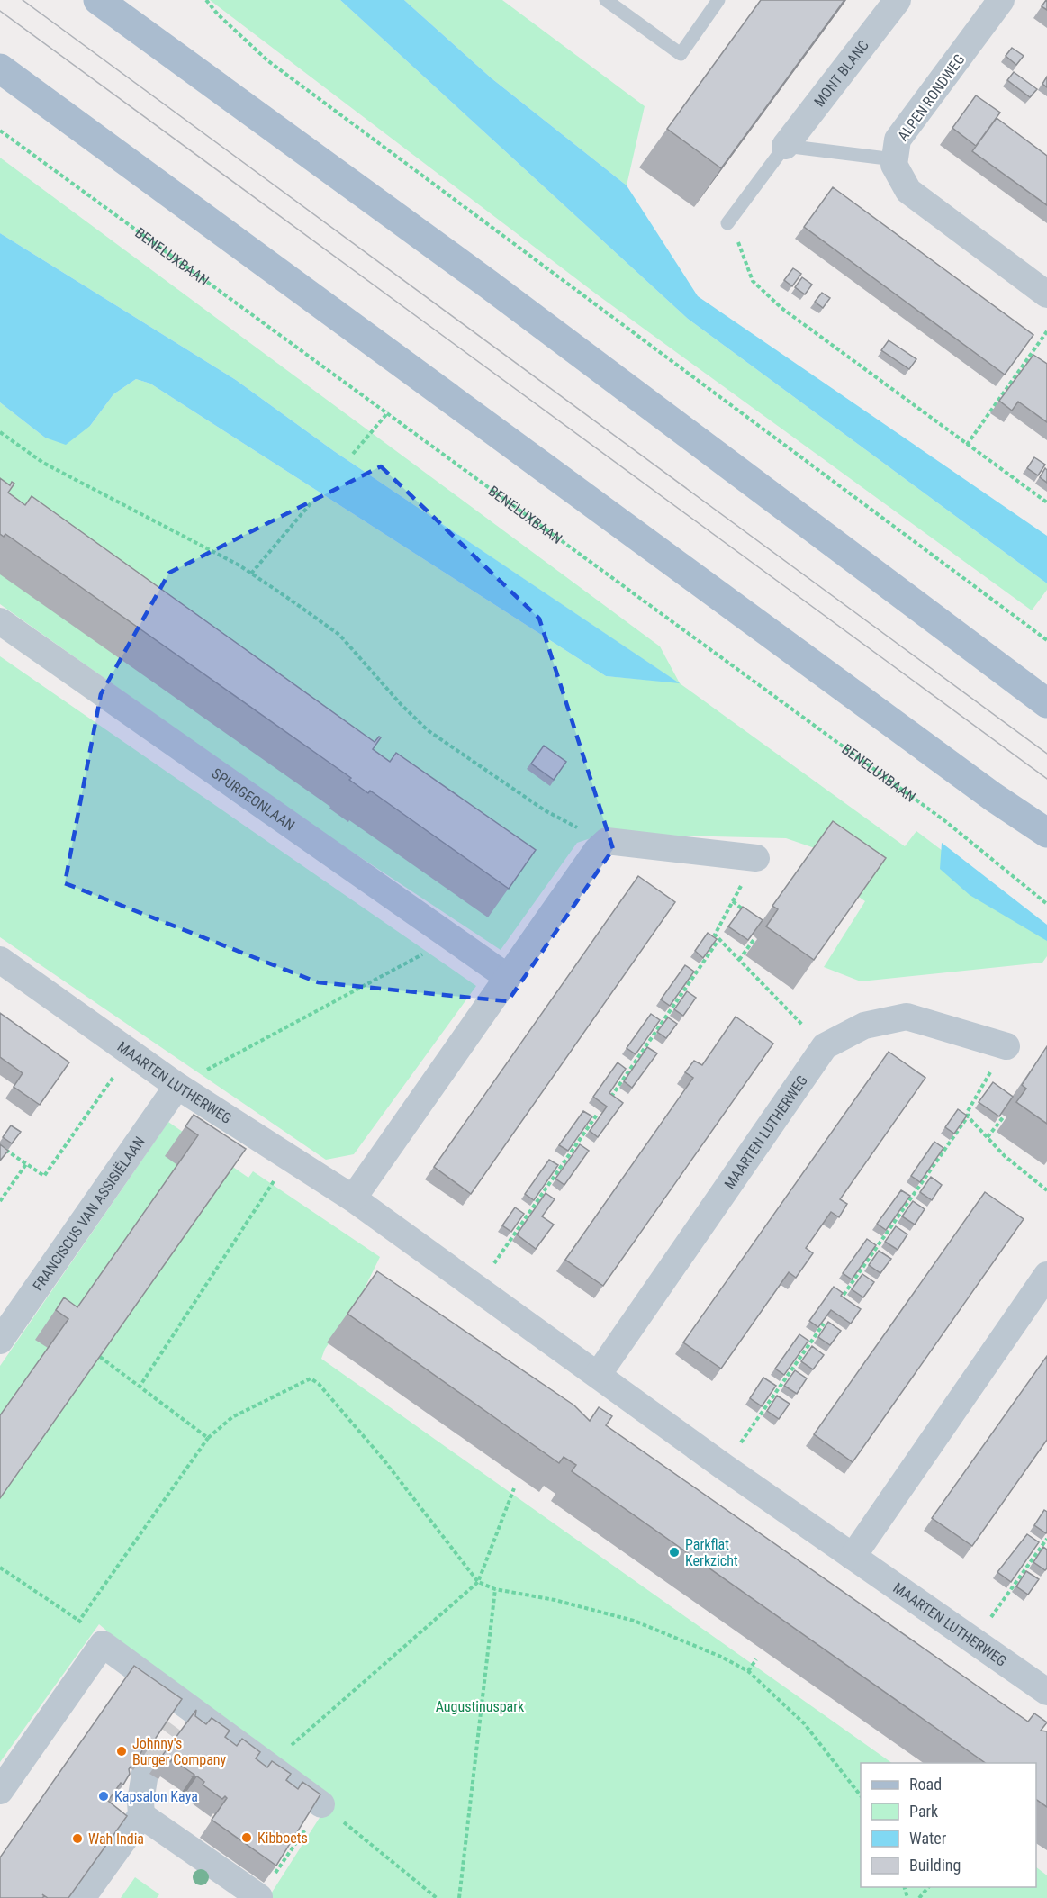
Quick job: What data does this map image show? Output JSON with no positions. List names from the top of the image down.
{
  "streets": {
    "street": [
      "MONT BLANC",
      "ALPEN RONDWEG",
      "SPURGEONLAAN",
      "MAARTEN LUTHERWEG",
      "FRANCISCUS VAN ASSISIËLAAN"
    ],
    "path": ["BENELUXBAAN"]
  },
  "crossings": [
    ["MAARTEN LUTHERWEG", "FRANCISCUS VAN ASSISIËLAAN"]
  ],
  "parks": ["Augustinuspark"],
  "places": [
    "Parkflat Kerkzicht",
    "Johnny's Burger Company",
    "Kapsalon Kaya",
    "Kibboets",
    "Wah India"
  ],
  "legend": [
    "Road",
    "Park",
    "Water",
    "Building"
  ]
}
